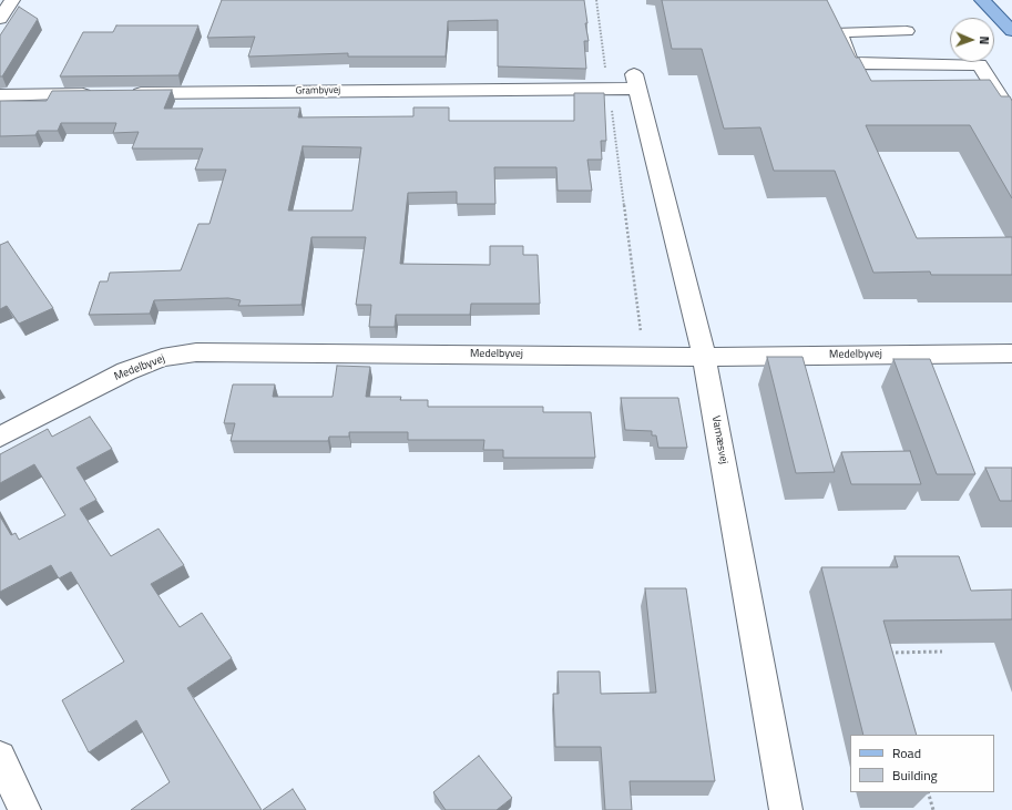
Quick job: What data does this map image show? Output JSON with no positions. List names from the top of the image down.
{
  "streets": {
    "street": ["Grambyvej", "Medelbyvej", "Varnæsvej"]
  },
  "crossings": [
    ["Grambyvej", "Varnæsvej"],
    ["Medelbyvej", "Varnæsvej"]
  ],
  "legend": ["Road", "Building"],
  "north": "right"
}
